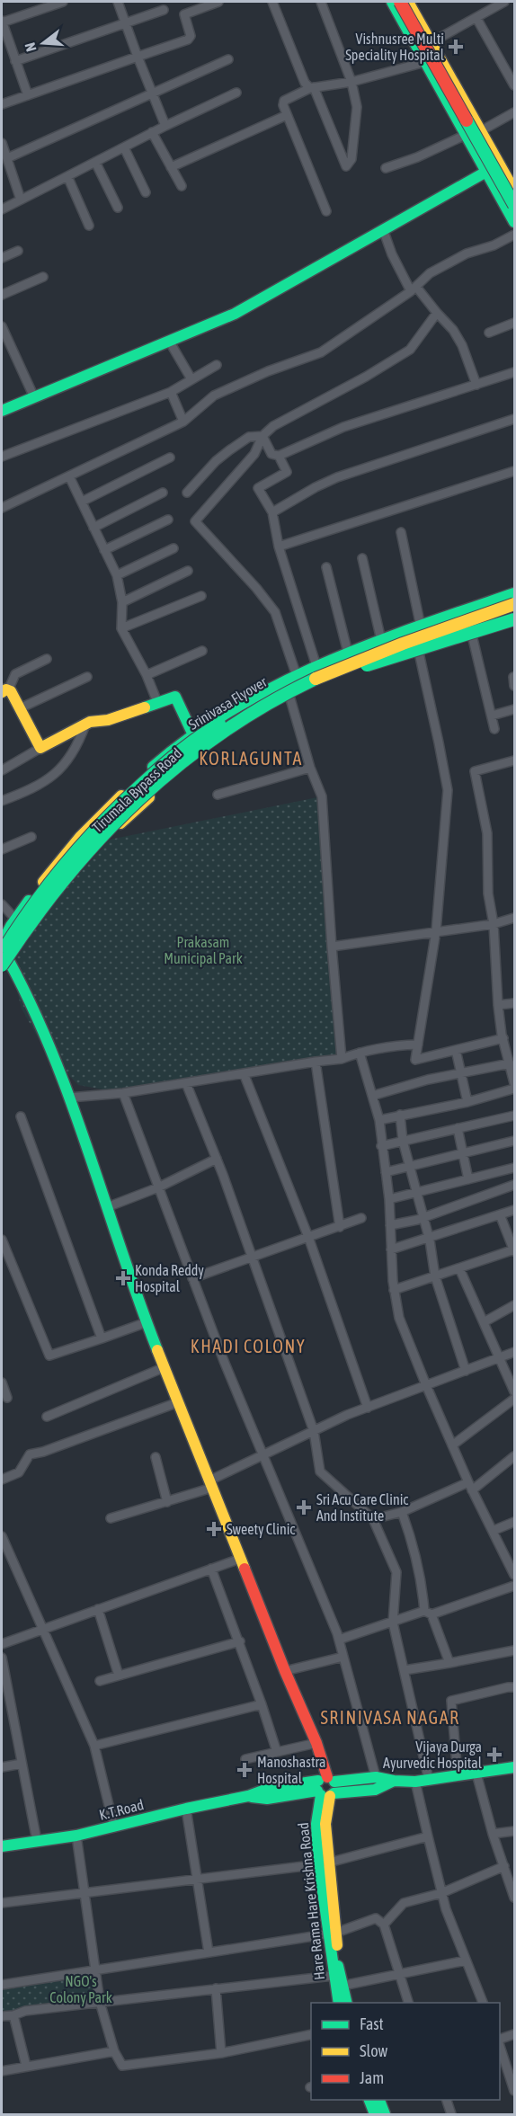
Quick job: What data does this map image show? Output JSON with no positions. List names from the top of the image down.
{
  "streets": {
    "street": [
      "Srinivasa Flyover",
      "Tirumala Bypass Road",
      "K.T.Road",
      "Hare Rama Hare Krishna Road"
    ]
  },
  "crossings": [
    ["Srinivasa Flyover", "Tirumala Bypass Road"],
    ["K.T.Road", "Hare Rama Hare Krishna Road"]
  ],
  "districts": ["KORLAGUNTA", "KHADI COLONY", "SRINIVASA NAGAR"],
  "parks": ["Prakasam Municipal Park", "NGO's Colony Park"],
  "places": {
    "health": [
      "Vishnusree Multi Speciality Hospital",
      "Konda Reddy Hospital",
      "Sri Acu Care Clinic And Institute",
      "Sweety Clinic",
      "Vijaya Durga Ayurvedic Hospital",
      "Manoshastra Hospital"
    ]
  },
  "legend": ["Fast", "Slow", "Jam"],
  "north": "left"
}
